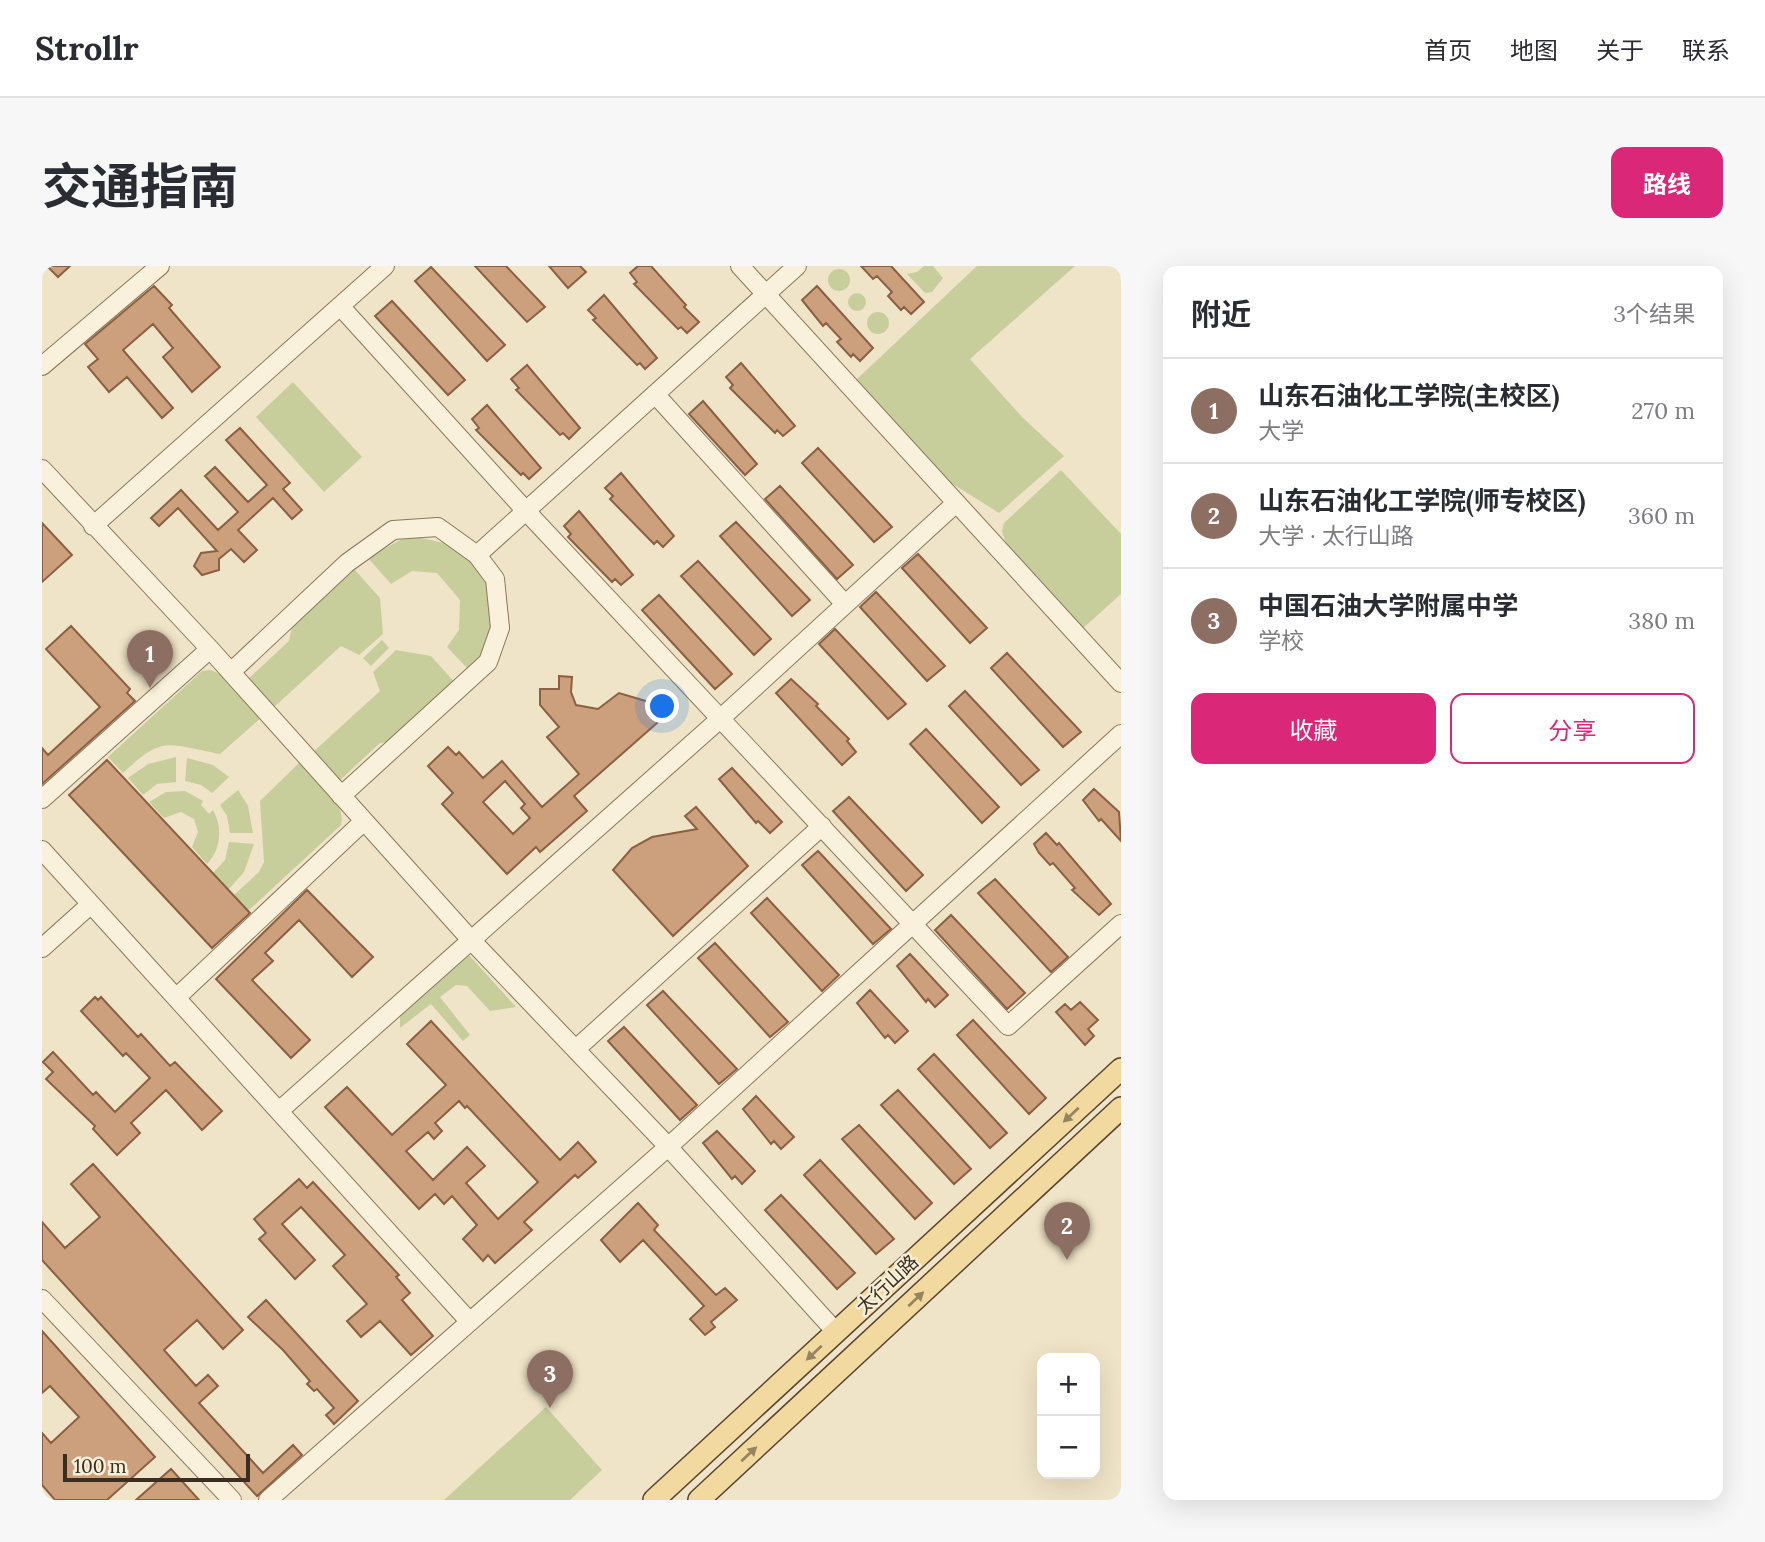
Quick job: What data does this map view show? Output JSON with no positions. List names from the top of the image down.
{
  "streets": {
    "main road": ["太行山路"]
  },
  "scale_bar": "100 m",
  "page": {
    "header": "Strollr",
    "nav": [
      "首页",
      "地图",
      "关于",
      "联系"
    ],
    "title": "交通指南",
    "buttons": [
      "路线",
      ["收藏", "分享"]
    ],
    "heading": ["附近", "3个结果"],
    "list": [
      {
        "mark": "1",
        "name": "山东石油化工学院(主校区)",
        "note": "大学",
        "value": "270 m"
      },
      {
        "mark": "2",
        "name": "山东石油化工学院(师专校区)",
        "note": "大学 · 太行山路",
        "value": "360 m"
      },
      {
        "mark": "3",
        "name": "中国石油大学附属中学",
        "note": "学校",
        "value": "380 m"
      }
    ],
    "pins": ["1", "2", "3"],
    "map_buttons": ["+", "−"],
    "scale": "100 m"
  }
}
